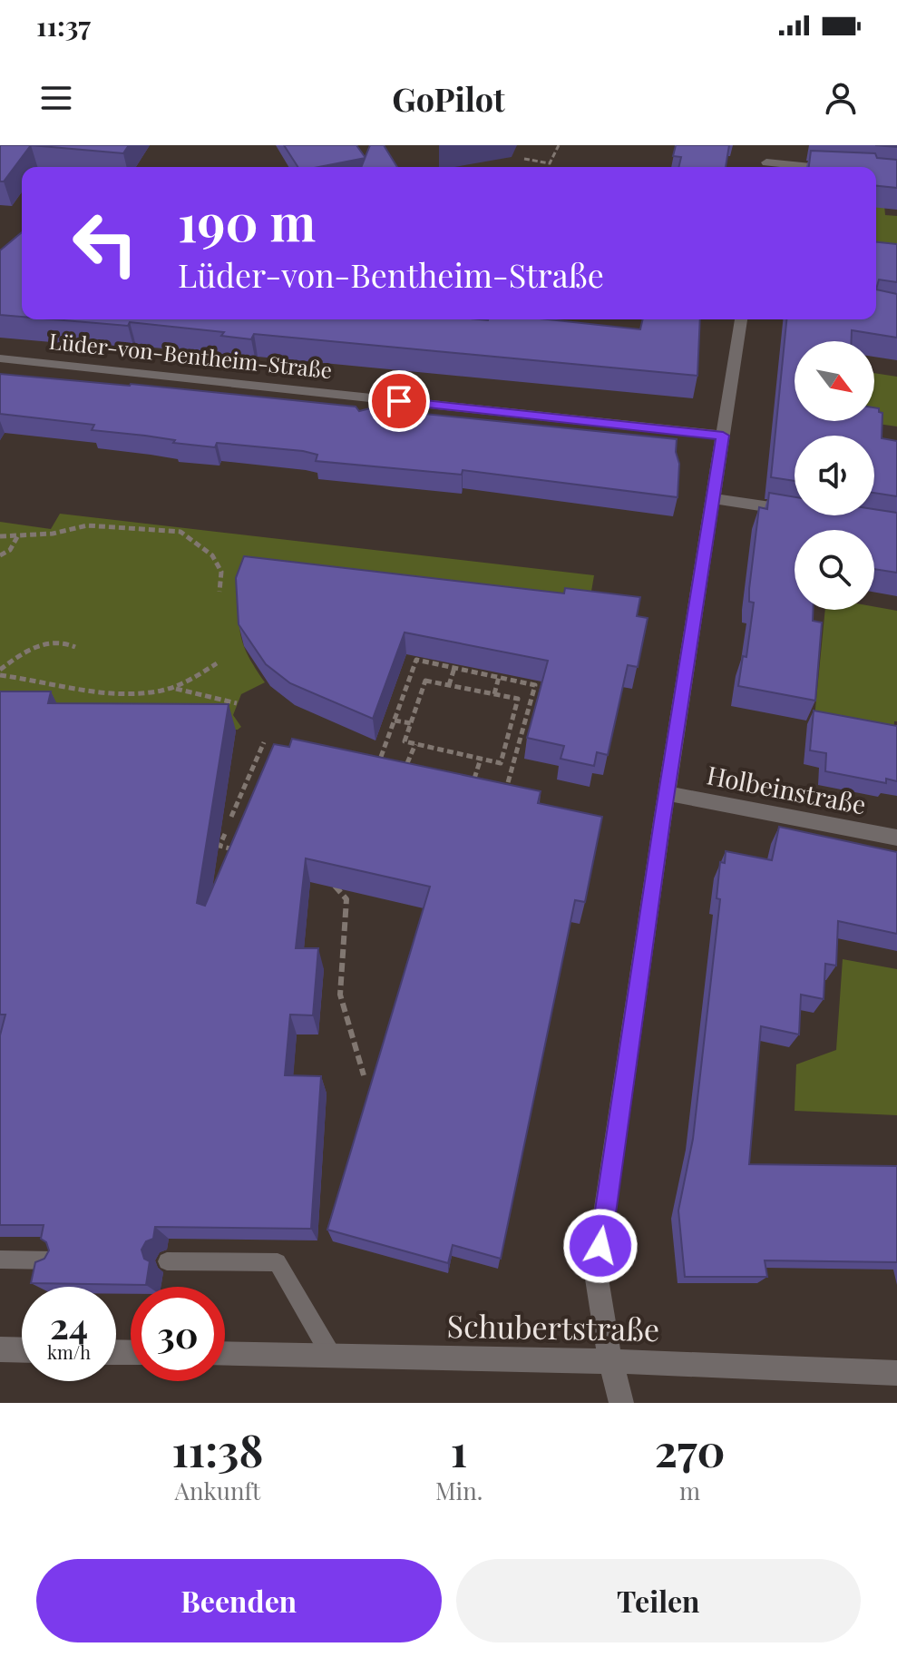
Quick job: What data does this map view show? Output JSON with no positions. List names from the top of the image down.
{
  "streets": {
    "street": ["Lüder-von-Bentheim-Straße", "Holbeinstraße", "Schubertstraße"]
  },
  "north": "bottom right",
  "page": {
    "status": "11:37",
    "header": "GoPilot",
    "turn": ["190 m", "Lüder-von-Bentheim-Straße"],
    "speed": "24 km/h",
    "limit": "30",
    "eta": [
      "11:38",
      "Ankunft",
      "1",
      "Min.",
      "270",
      "m"
    ],
    "buttons": ["Beenden", "Teilen"]
  }
}
